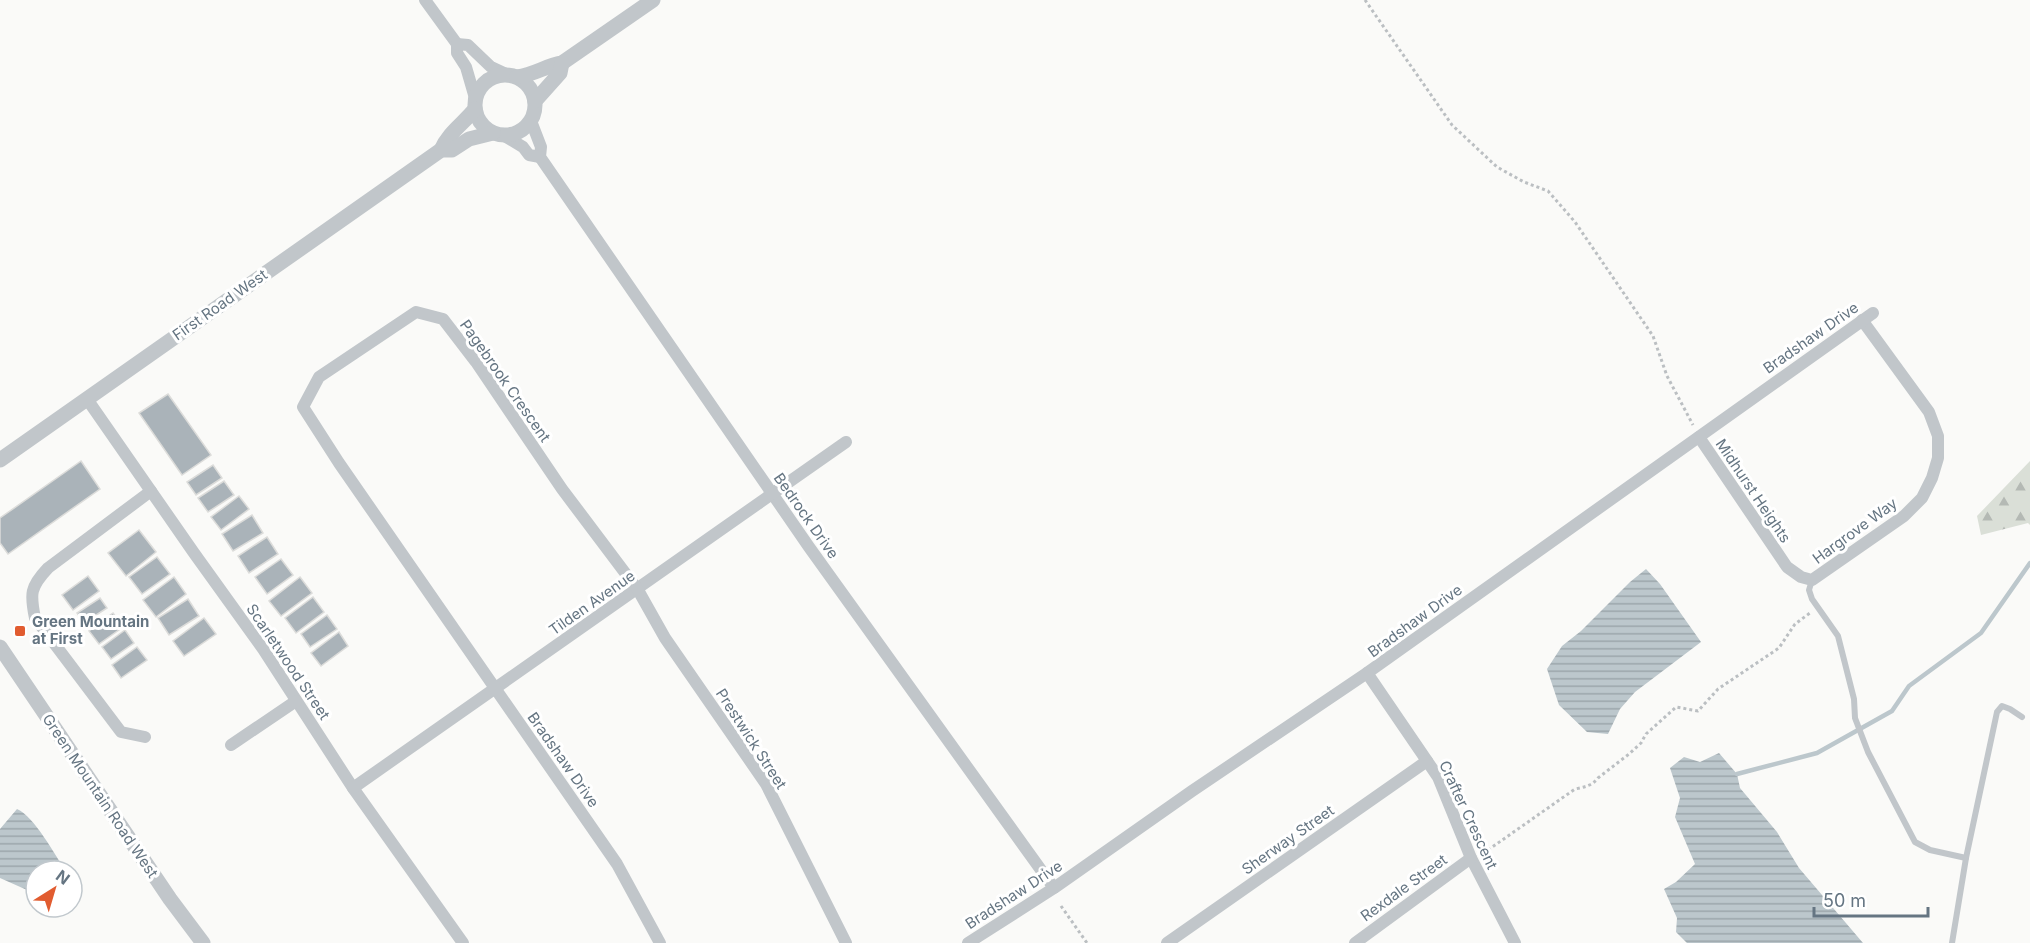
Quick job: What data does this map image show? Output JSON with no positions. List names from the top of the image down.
{
  "streets": {
    "street": [
      "First Road West",
      "Bradshaw Drive",
      "Pagebrook Crescent",
      "Midhurst Heights",
      "Bedrock Drive",
      "Hargrove Way",
      "Tilden Avenue",
      "Scarletwood Street",
      "Prestwick Street",
      "Green Mountain Road West",
      "Crafter Crescent",
      "Sherway Street",
      "Rexdale Street"
    ]
  },
  "crossings": [
    ["First Road West", "Bedrock Drive"],
    ["First Road West", "Scarletwood Street"],
    ["Bradshaw Drive", "Pagebrook Crescent"],
    ["Bradshaw Drive", "Midhurst Heights"],
    ["Bradshaw Drive", "Bedrock Drive"],
    ["Bradshaw Drive", "Hargrove Way"],
    ["Bradshaw Drive", "Tilden Avenue"],
    ["Bradshaw Drive", "Crafter Crescent"],
    ["Pagebrook Crescent", "Tilden Avenue"],
    ["Pagebrook Crescent", "Prestwick Street"],
    ["Midhurst Heights", "Hargrove Way"],
    ["Bedrock Drive", "Tilden Avenue"],
    ["Tilden Avenue", "Scarletwood Street"],
    ["Tilden Avenue", "Prestwick Street"],
    ["Crafter Crescent", "Sherway Street"],
    ["Crafter Crescent", "Rexdale Street"]
  ],
  "places": {
    "transit": ["Green Mountain at First"]
  },
  "scale_bar": "50 m",
  "north": "top right"
}
